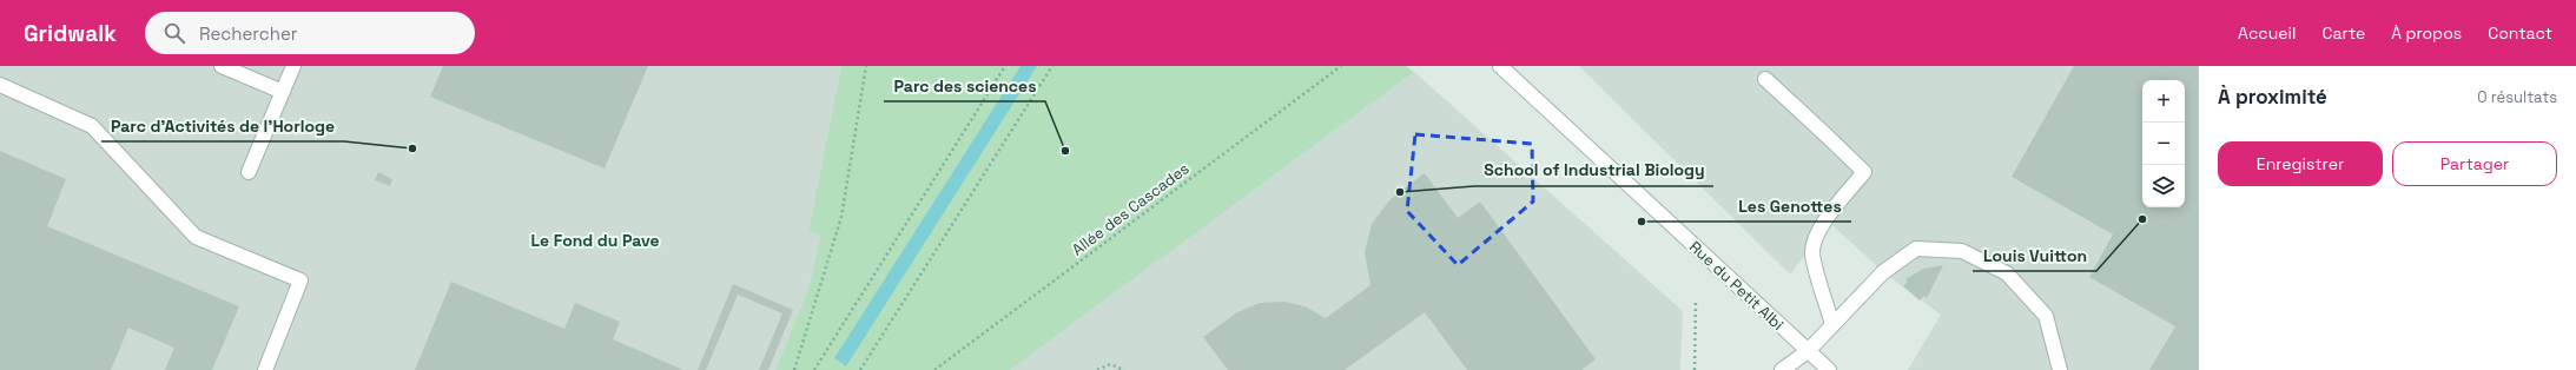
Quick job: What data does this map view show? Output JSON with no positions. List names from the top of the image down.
{
  "streets": {
    "street": ["Rue du Petit Albi"],
    "path": ["Allée des Cascades"]
  },
  "districts": ["Le Fond du Pave"],
  "places": [
    "Parc d'Activités de l'Horloge",
    "Parc des sciences",
    "School of Industrial Biology",
    "Louis Vuitton",
    "Les Genottes"
  ],
  "page": {
    "header": "Gridwalk",
    "search": "Rechercher",
    "nav": [
      "Accueil",
      "Carte",
      "À propos",
      "Contact"
    ],
    "heading": ["À proximité", "0 résultats"],
    "map_buttons": ["+", "−"],
    "buttons": ["Enregistrer", "Partager"]
  }
}
